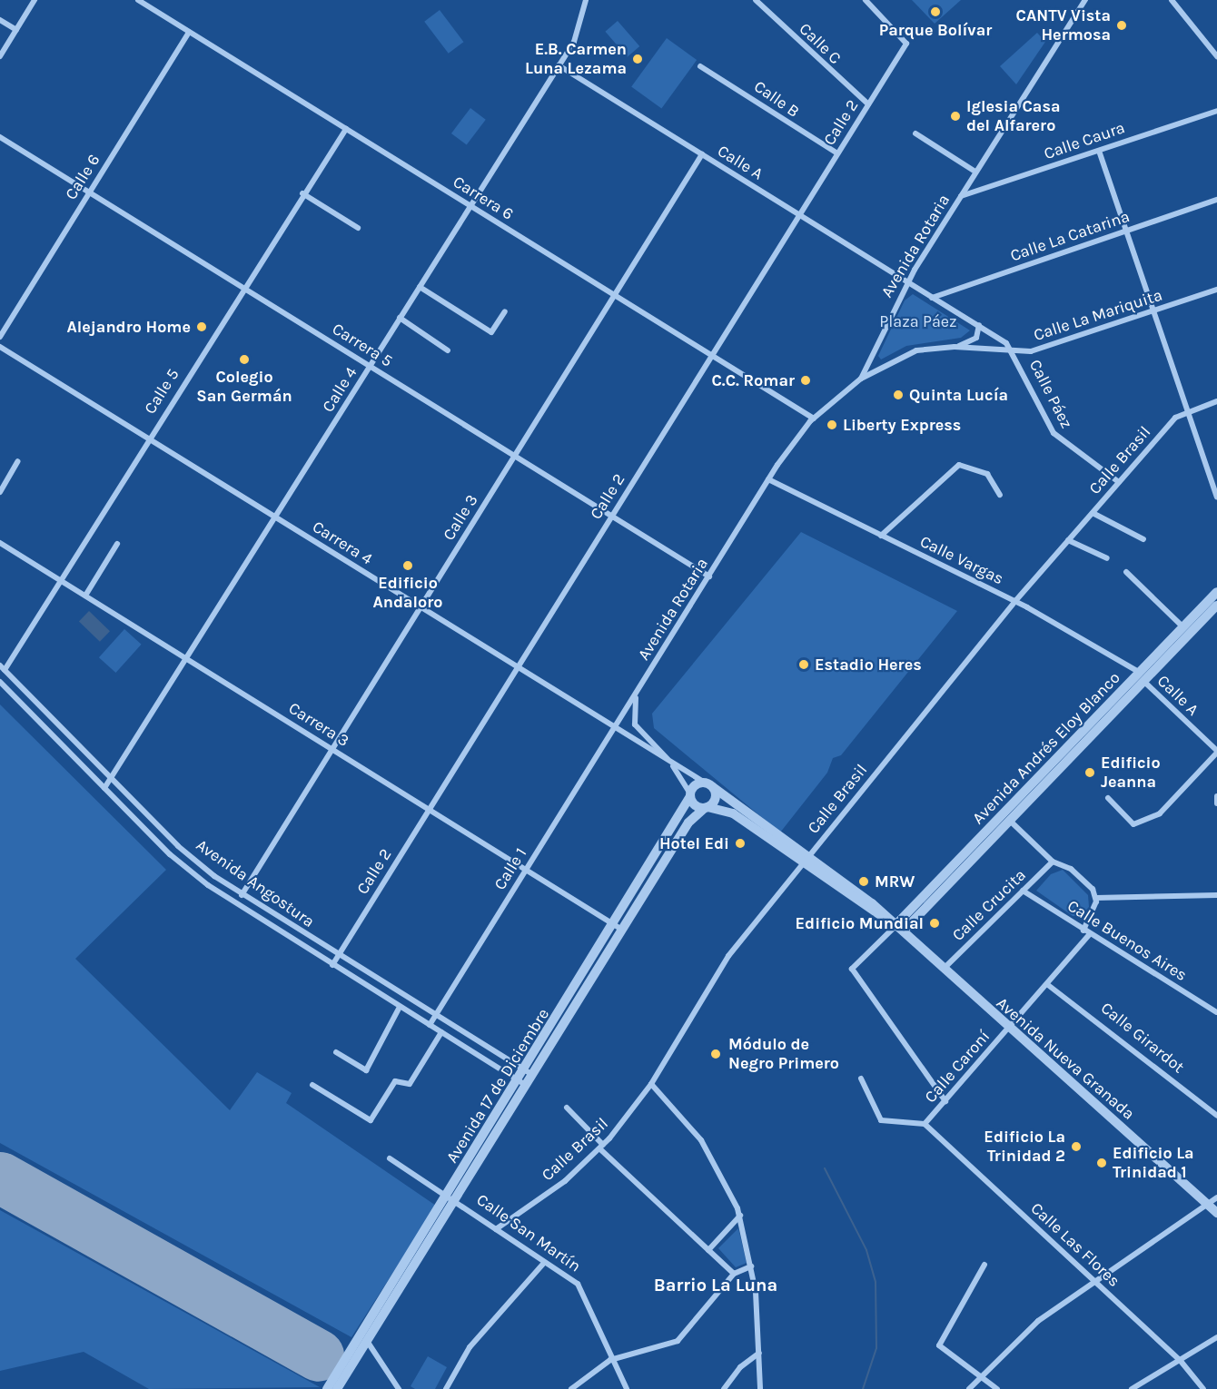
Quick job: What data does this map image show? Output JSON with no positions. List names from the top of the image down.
{
  "streets": {
    "street": [
      "Calle C",
      "Calle B",
      "Calle 2",
      "Calle Caura",
      "Calle A",
      "Calle 6",
      "Carrera 6",
      "Calle La Catarina",
      "Avenida Rotaria",
      "Calle La Mariquita",
      "Carrera 5",
      "Calle 4",
      "Calle 5",
      "Calle Páez",
      "Calle Brasil",
      "Calle 3",
      "Carrera 4",
      "Calle Vargas",
      "Carrera 3",
      "Avenida Andrés Eloy Blanco",
      "Calle 1",
      "Avenida Angostura",
      "Calle Crucita",
      "Calle Buenos Aires",
      "Calle Girardot",
      "Avenida Nueva Granada",
      "Calle Caroní",
      "Avenida 17 de Diciembre",
      "Calle San Martín",
      "Calle Las Flores"
    ]
  },
  "crossings": [
    ["Calle C", "Calle 2"],
    ["Calle B", "Calle 2"],
    ["Calle 2", "Calle A"],
    ["Calle 2", "Carrera 6"],
    ["Calle 2", "Carrera 5"],
    ["Calle 2", "Carrera 4"],
    ["Calle 2", "Carrera 3"],
    ["Calle 2", "Avenida Angostura"],
    ["Calle Caura", "Avenida Rotaria"],
    ["Calle A", "Avenida Rotaria"],
    ["Calle A", "Calle 4"],
    ["Calle A", "Calle Páez"],
    ["Calle A", "Calle 3"],
    ["Calle A", "Calle Vargas"],
    ["Calle A", "Avenida Andrés Eloy Blanco"],
    ["Calle 6", "Carrera 6"],
    ["Calle 6", "Carrera 5"],
    ["Carrera 6", "Avenida Rotaria"],
    ["Carrera 6", "Calle 4"],
    ["Carrera 6", "Calle 5"],
    ["Carrera 6", "Calle 3"],
    ["Calle La Catarina", "Calle Páez"],
    ["Avenida Rotaria", "Calle La Mariquita"],
    ["Avenida Rotaria", "Carrera 5"],
    ["Avenida Rotaria", "Calle Páez"],
    ["Avenida Rotaria", "Carrera 4"],
    ["Avenida Rotaria", "Calle Vargas"],
    ["Avenida Rotaria", "Calle 1"],
    ["Calle La Mariquita", "Calle Páez"],
    ["Carrera 5", "Calle 4"],
    ["Carrera 5", "Calle 5"],
    ["Carrera 5", "Calle 3"],
    ["Calle 4", "Carrera 4"],
    ["Calle 4", "Carrera 3"],
    ["Calle 4", "Avenida Angostura"],
    ["Calle 5", "Carrera 4"],
    ["Calle 5", "Carrera 3"],
    ["Calle 5", "Avenida Angostura"],
    ["Calle Páez", "Calle Brasil"],
    ["Calle Brasil", "Calle Vargas"],
    ["Calle Brasil", "Avenida Nueva Granada"],
    ["Calle Brasil", "Calle San Martín"],
    ["Calle 3", "Carrera 4"],
    ["Calle 3", "Carrera 3"],
    ["Calle 3", "Avenida Angostura"],
    ["Carrera 4", "Calle 1"],
    ["Carrera 4", "Avenida Nueva Granada"],
    ["Carrera 4", "Avenida 17 de Diciembre"],
    ["Calle Vargas", "Avenida Andrés Eloy Blanco"],
    ["Carrera 3", "Calle 1"],
    ["Carrera 3", "Avenida 17 de Diciembre"],
    ["Avenida Andrés Eloy Blanco", "Avenida Nueva Granada"],
    ["Calle 1", "Avenida Angostura"],
    ["Avenida Angostura", "Avenida 17 de Diciembre"],
    ["Calle Crucita", "Calle Buenos Aires"],
    ["Calle Crucita", "Avenida Nueva Granada"],
    ["Calle Buenos Aires", "Calle Caroní"],
    ["Calle Girardot", "Calle Caroní"],
    ["Avenida Nueva Granada", "Calle Caroní"],
    ["Avenida Nueva Granada", "Avenida 17 de Diciembre"],
    ["Calle Caroní", "Calle Las Flores"],
    ["Avenida 17 de Diciembre", "Calle San Martín"]
  ],
  "districts": ["Barrio La Luna"],
  "parks": ["Plaza Páez"],
  "places": [
    "Parque Bolívar",
    "CANTV Vista Hermosa",
    "E.B. Carmen Luna Lezama",
    "Iglesia Casa del Alfarero",
    "Alejandro Home",
    "Colegio San Germán",
    "C.C. Romar",
    "Quinta Lucía",
    "Liberty Express",
    "Edificio Andaloro",
    "Estadio Heres",
    "Edificio Jeanna",
    "Hotel Edi",
    "MRW",
    "Edificio Mundial",
    "Módulo de Negro Primero",
    "Edificio La Trinidad 2",
    "Edificio La Trinidad 1"
  ]
}
